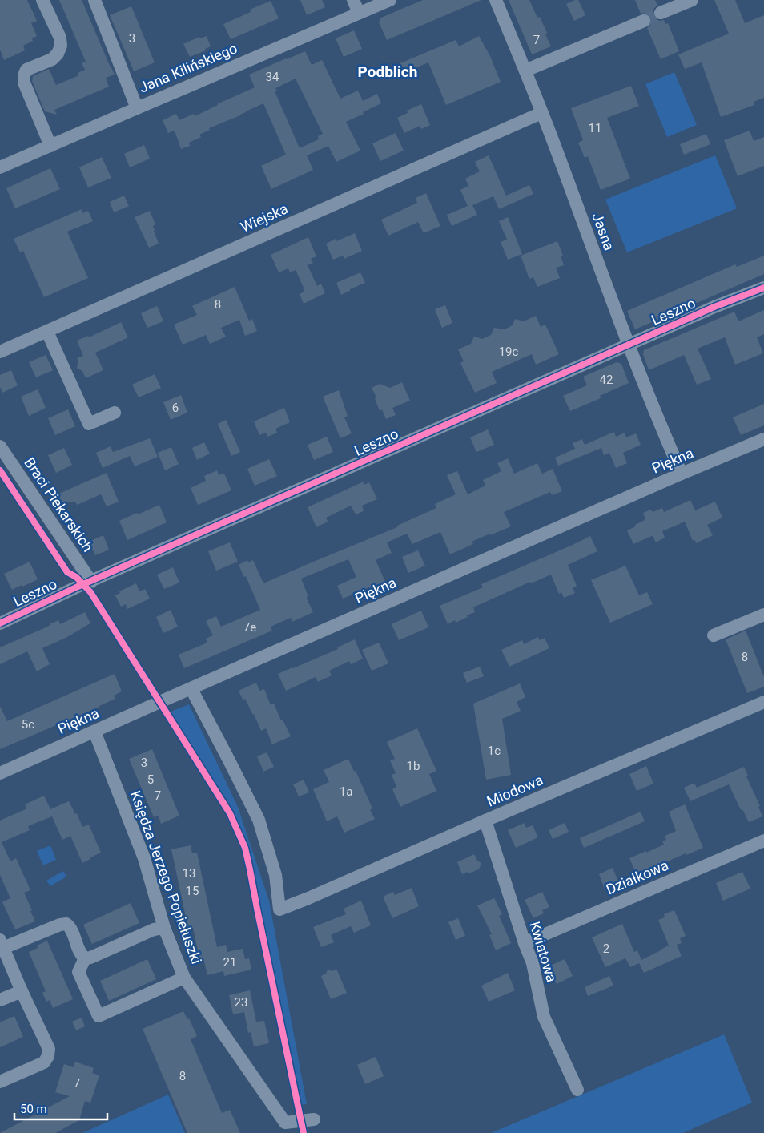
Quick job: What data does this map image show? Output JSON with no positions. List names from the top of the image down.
{
  "streets": {
    "street": [
      "Jana Kilińskiego",
      "Wiejska",
      "Jasna",
      "Leszno",
      "Piękna",
      "Braci Piekarskich",
      "Miodowa",
      "Księdza Jerzego Popiełuszki",
      "Działkowa",
      "Kwiatowa"
    ]
  },
  "crossings": [
    ["Wiejska", "Jasna"],
    ["Jasna", "Leszno"],
    ["Jasna", "Piękna"],
    ["Leszno", "Braci Piekarskich"],
    ["Piękna", "Miodowa"],
    ["Piękna", "Księdza Jerzego Popiełuszki"],
    ["Miodowa", "Kwiatowa"],
    ["Działkowa", "Kwiatowa"]
  ],
  "districts": ["Podblich"],
  "house_numbers": [
    "3",
    "7",
    "34",
    "11",
    "8",
    "19c",
    "42",
    "6",
    "7e",
    "8",
    "5c",
    "1c",
    "3",
    "1b",
    "5",
    "1a",
    "7",
    "13",
    "15",
    "2",
    "21",
    "23",
    "8",
    "7"
  ],
  "scale_bar": "50 m"
}
